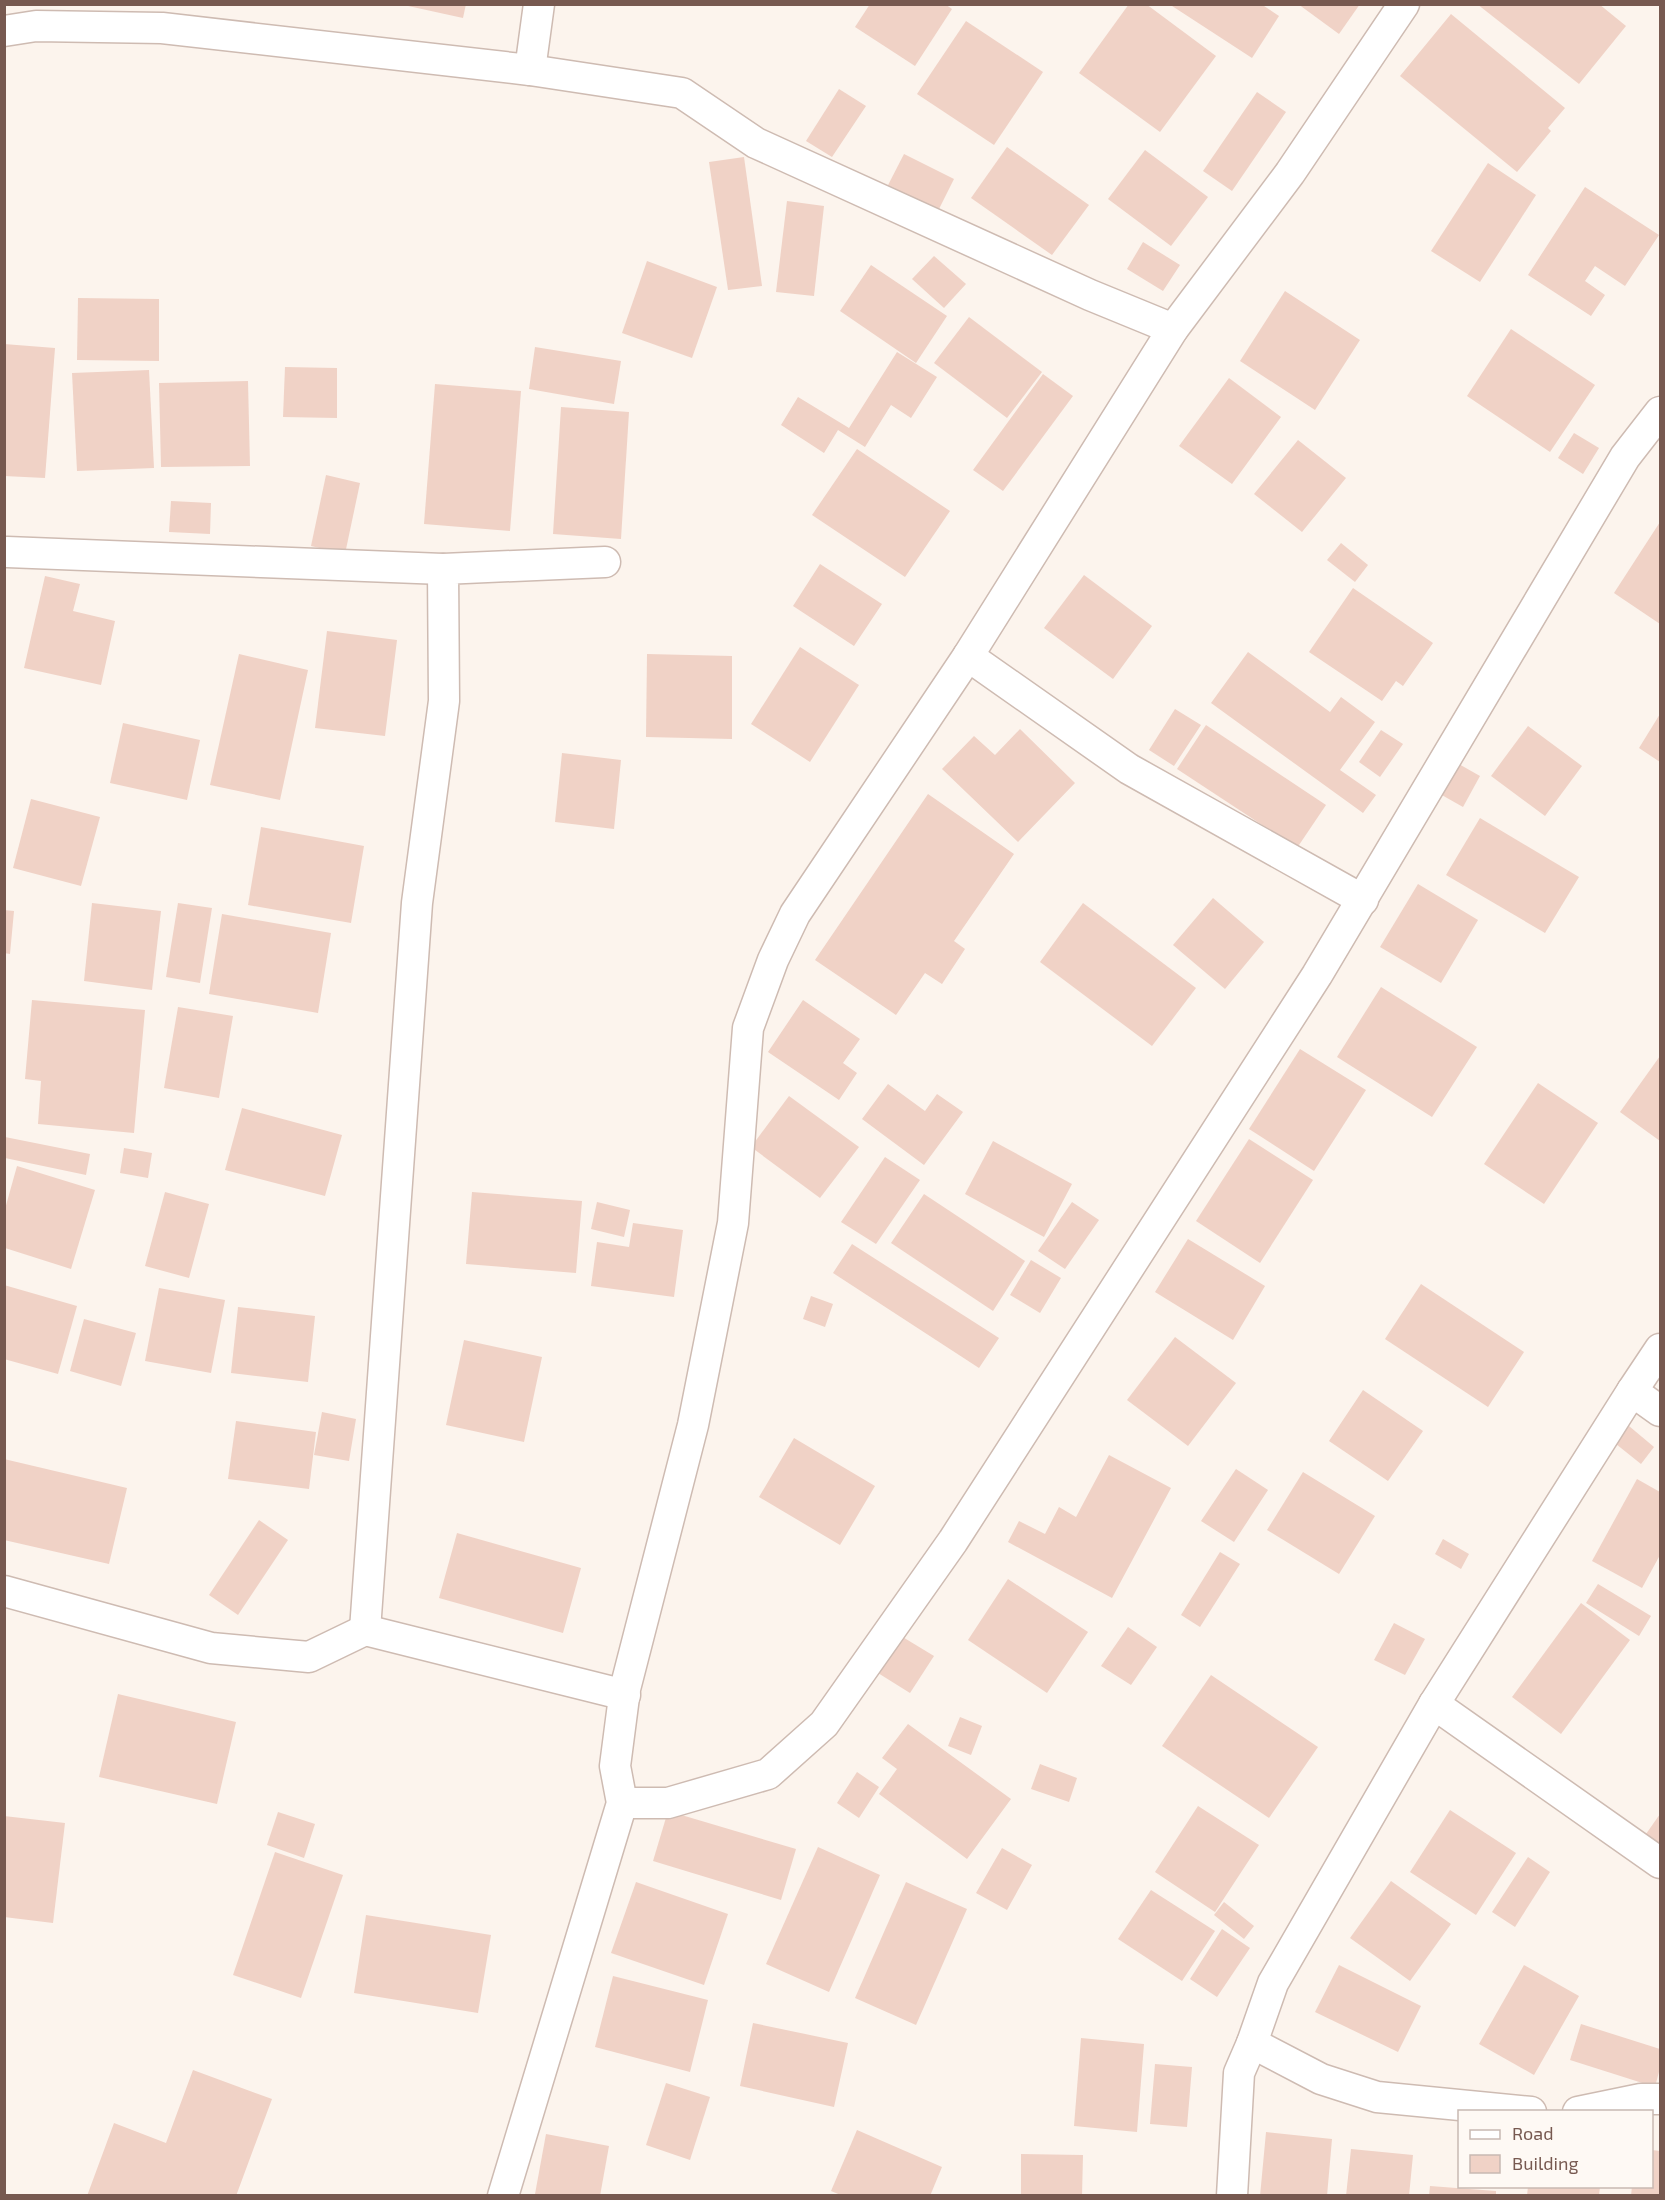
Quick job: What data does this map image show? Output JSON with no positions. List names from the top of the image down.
{
  "legend": ["Road", "Building"]
}
